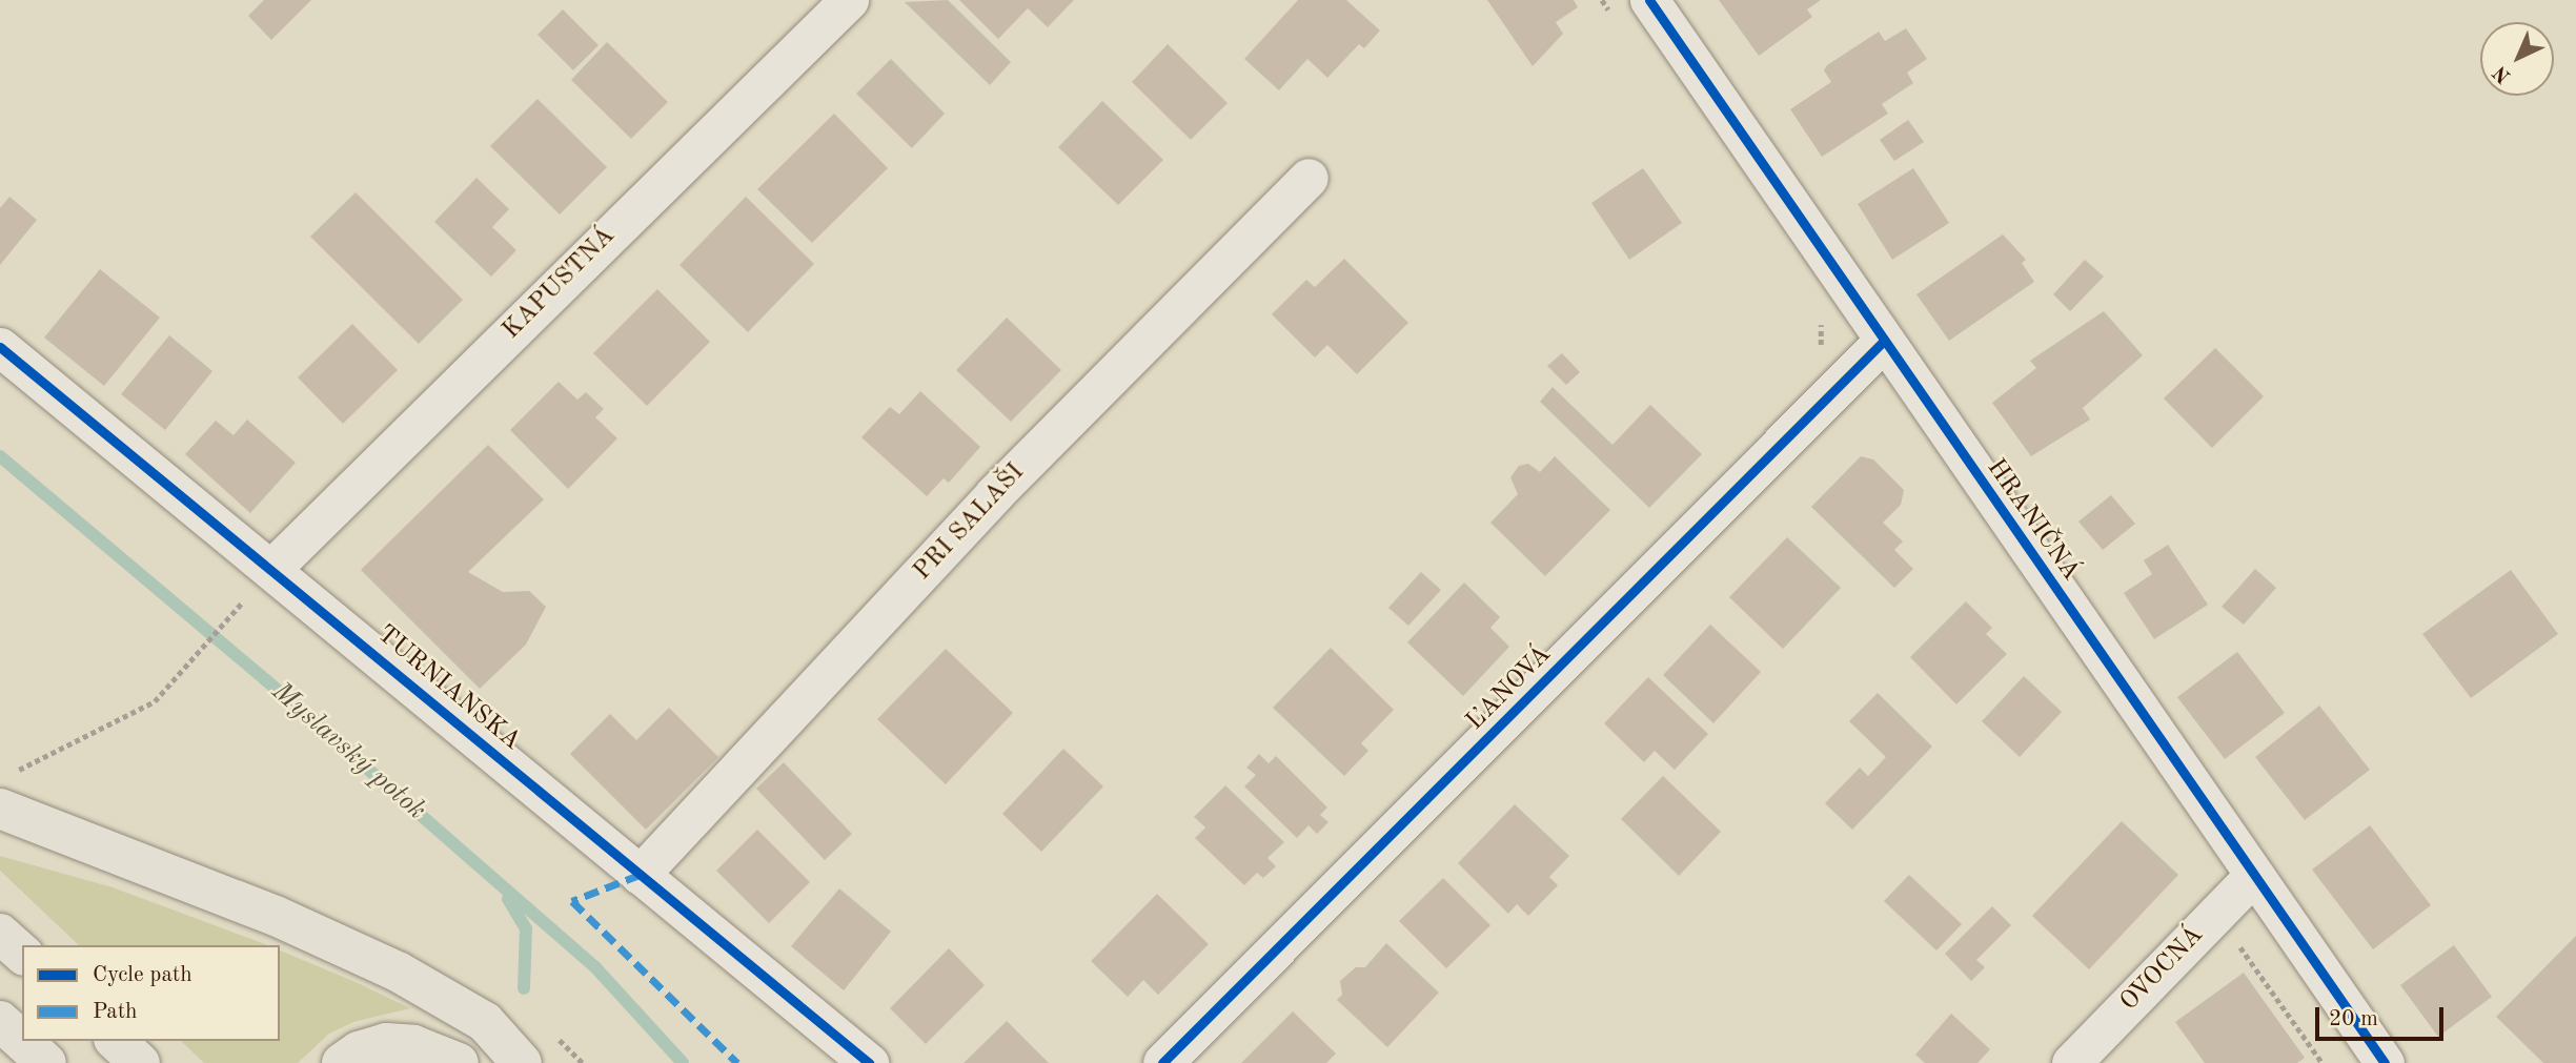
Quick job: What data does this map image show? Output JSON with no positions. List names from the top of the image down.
{
  "streets": {
    "street": [
      "KAPUSTNÁ",
      "HRANIČNÁ",
      "PRI SALAŠI",
      "TURNIANSKA",
      "ĽANOVÁ",
      "OVOCNÁ"
    ]
  },
  "crossings": [
    ["KAPUSTNÁ", "TURNIANSKA"],
    ["HRANIČNÁ", "ĽANOVÁ"],
    ["HRANIČNÁ", "OVOCNÁ"],
    ["PRI SALAŠI", "TURNIANSKA"]
  ],
  "water": ["Myslavský potok"],
  "legend": ["Cycle path", "Path"],
  "scale_bar": "20 m",
  "north": "bottom left"
}
